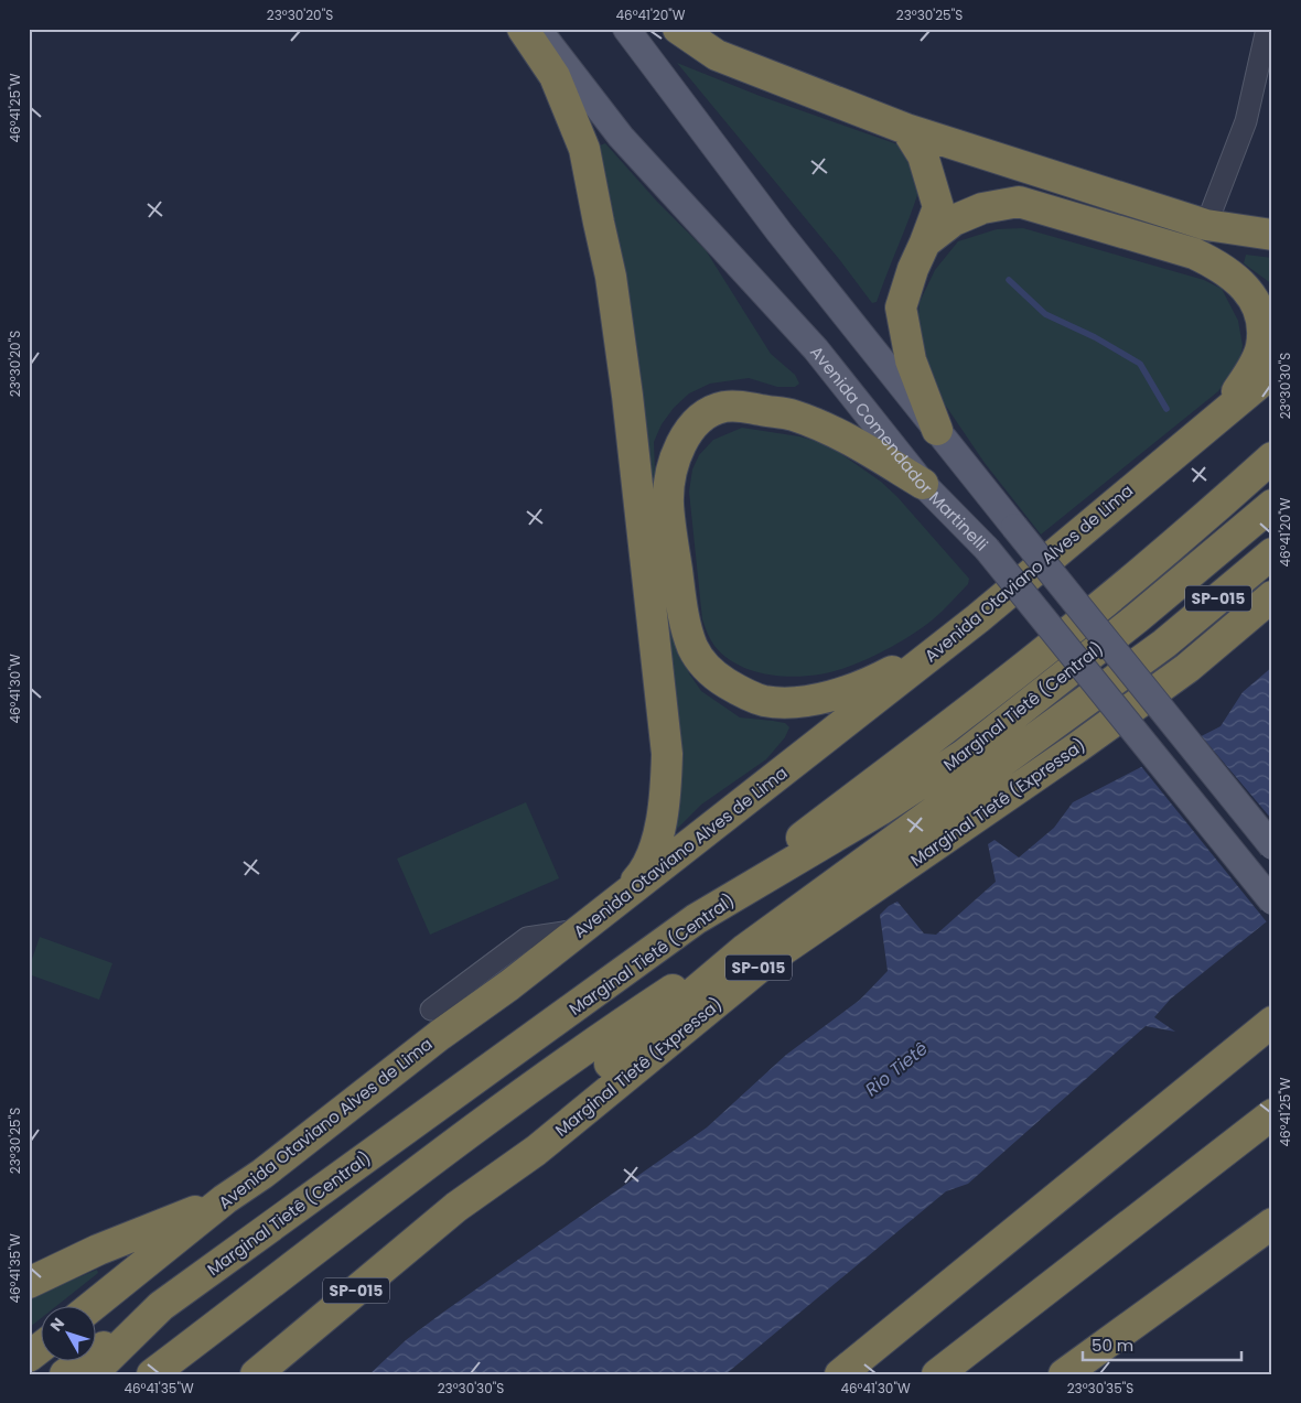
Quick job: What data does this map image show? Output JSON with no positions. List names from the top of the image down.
{
  "streets": {
    "highway": [
      "Avenida Otaviano Alves de Lima",
      "SP-015",
      "Marginal Tietê (Central)",
      "Marginal Tietê (Expressa)"
    ],
    "main road": ["Avenida Comendador Martinelli"]
  },
  "crossings": [
    ["SP-015", "Marginal Tietê (Expressa)"]
  ],
  "water": ["Rio Tietê"],
  "scale_bar": "50 m",
  "north": "top left",
  "coordinates": [
    "23°30'20\"S",
    "46°41'20\"W",
    "23°30'25\"S",
    "46°41'25\"W",
    "23°30'30\"S",
    "46°41'30\"W",
    "46°41'35\"W",
    "23°30'35\"S"
  ]
}
